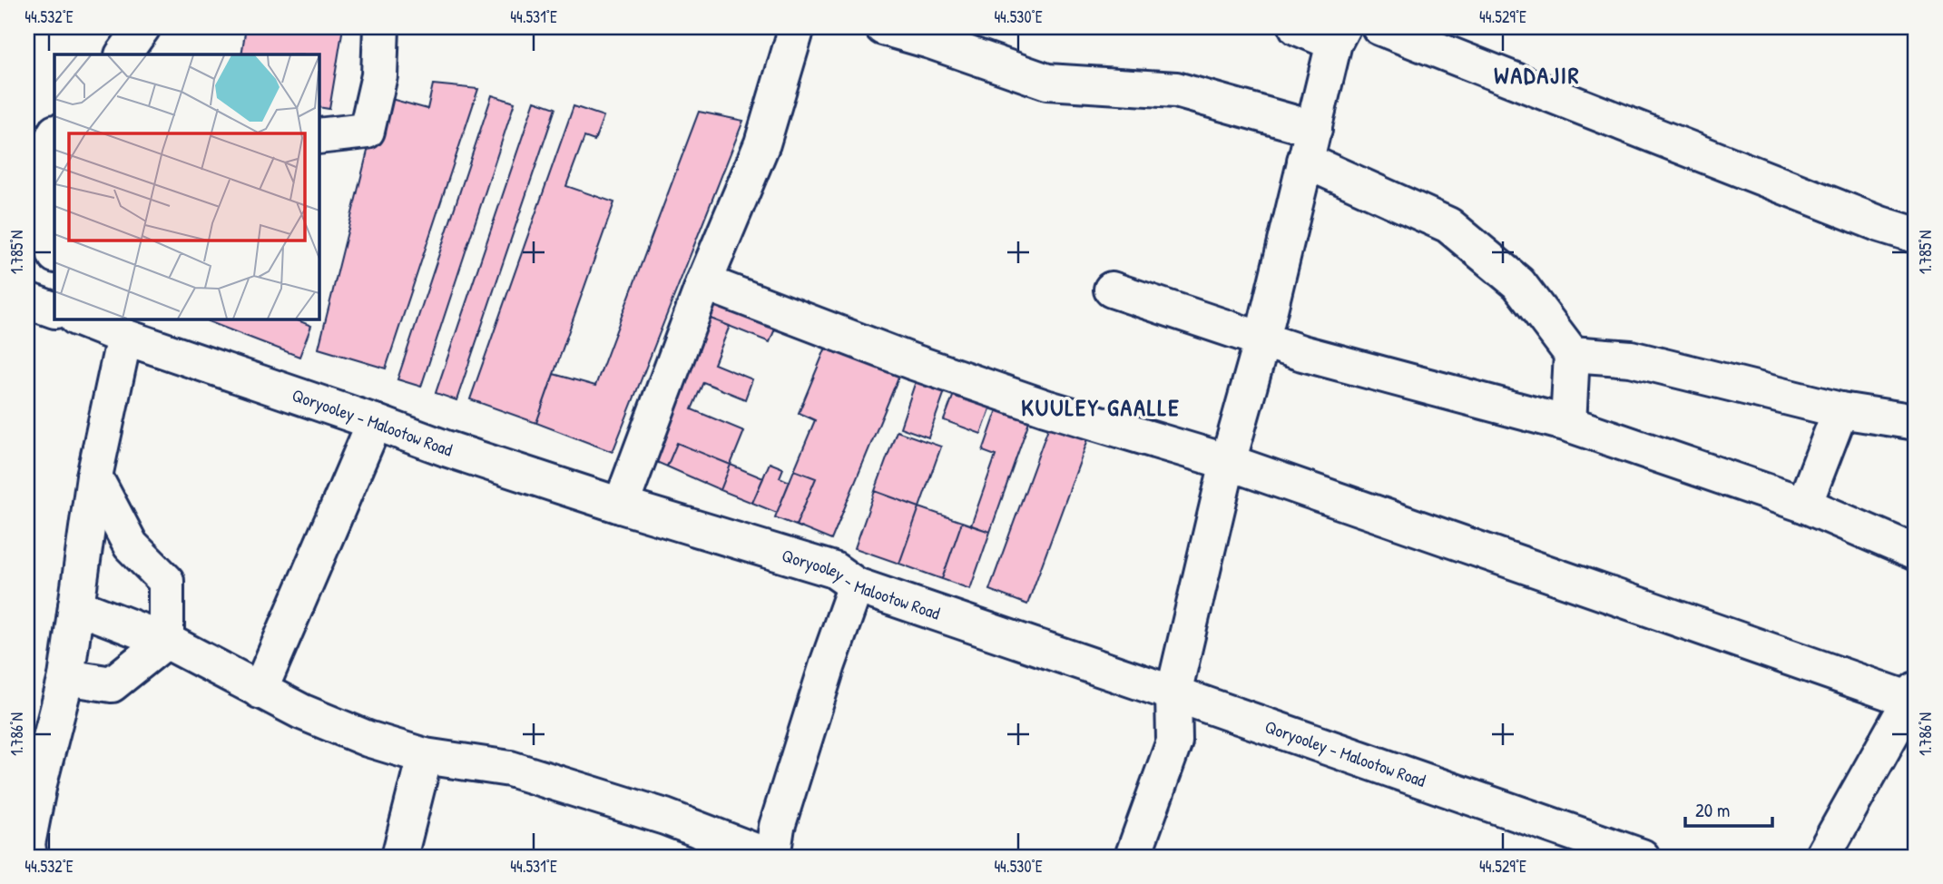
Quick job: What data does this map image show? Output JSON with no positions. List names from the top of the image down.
{
  "streets": {
    "street": ["Qoryooley - Malootow Road"]
  },
  "districts": ["WADAJIR", "KUULEY GAALLE"],
  "scale_bar": "20 m",
  "coordinates": [
    "44.532°E",
    "44.531°E",
    "44.530°E",
    "44.529°E",
    "1.785°N",
    "1.786°N"
  ]
}
